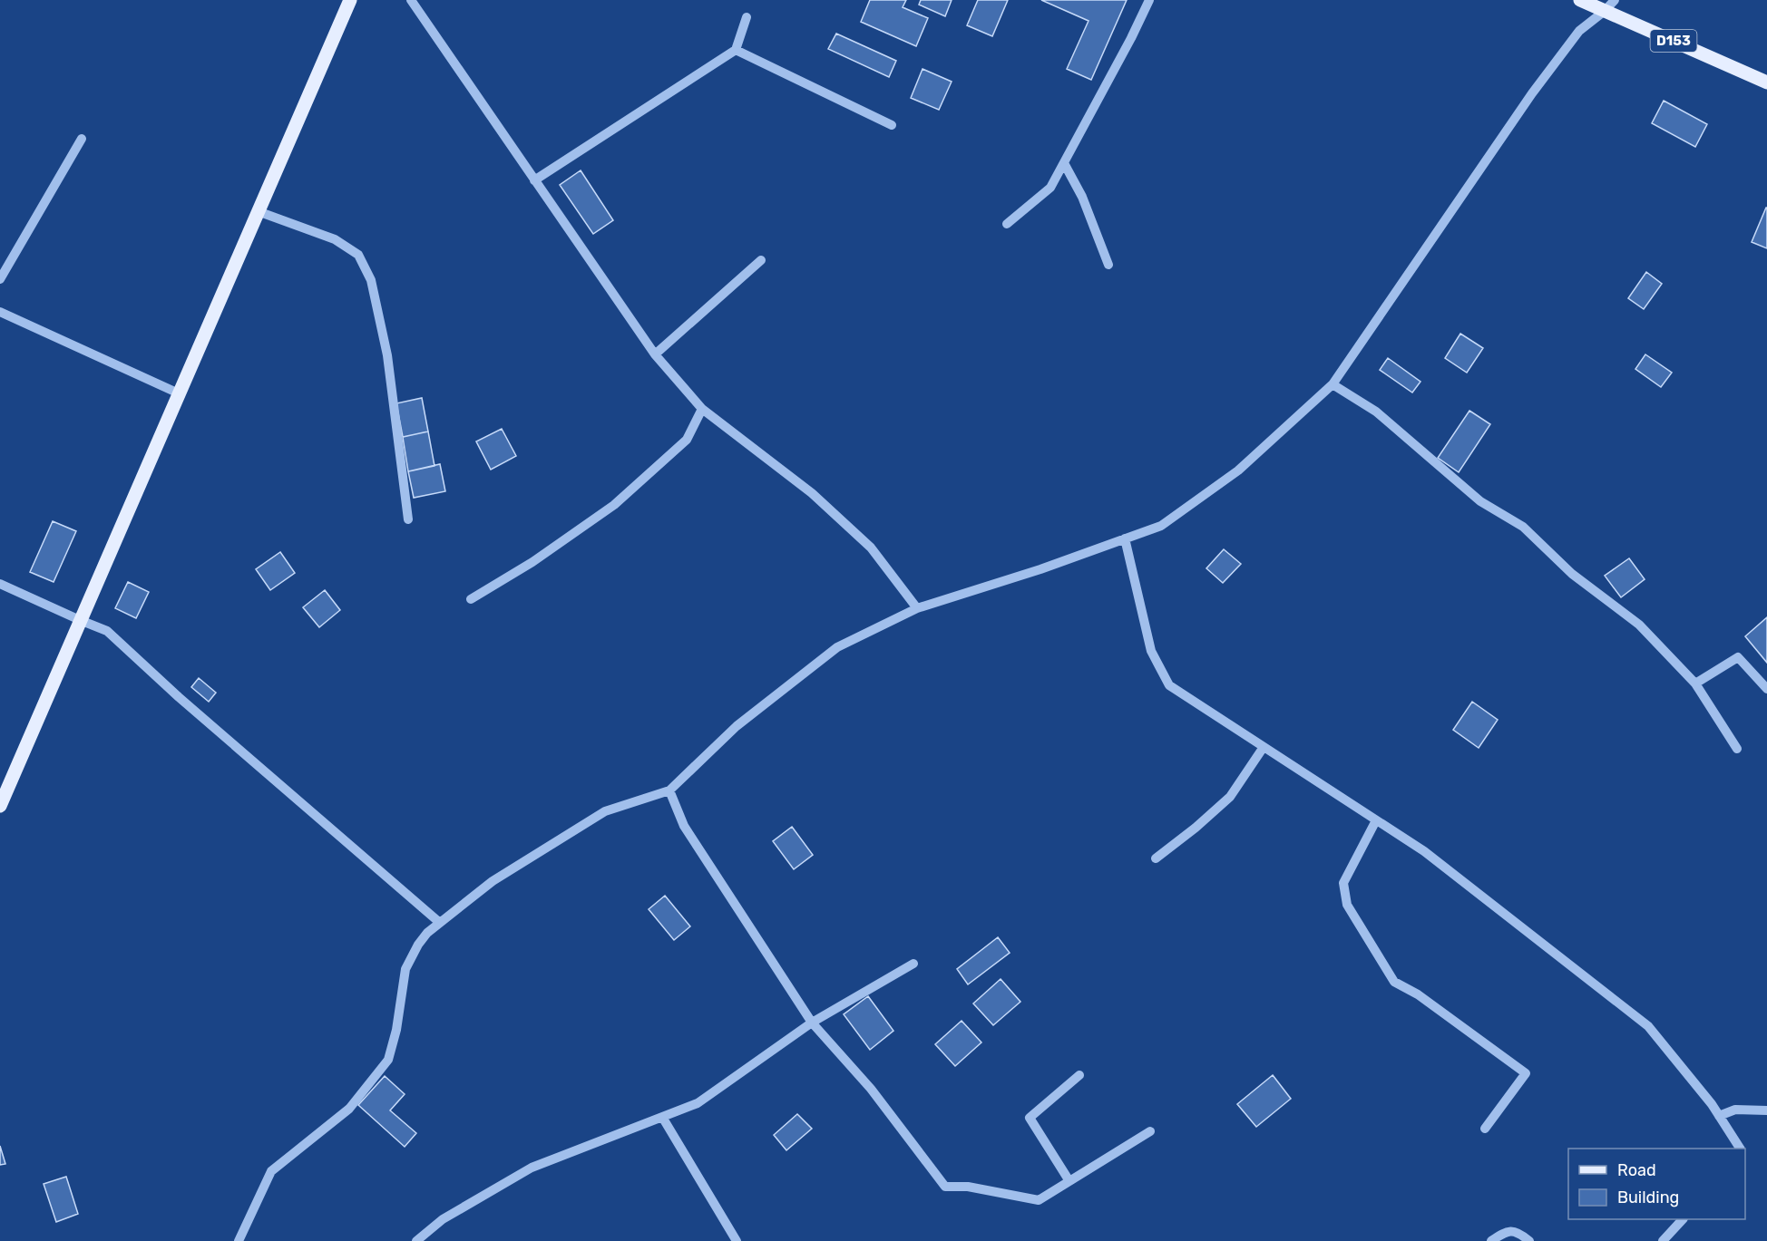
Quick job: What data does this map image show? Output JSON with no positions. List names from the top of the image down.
{
  "streets": {
    "main road": ["D153"]
  },
  "legend": ["Road", "Building"]
}
